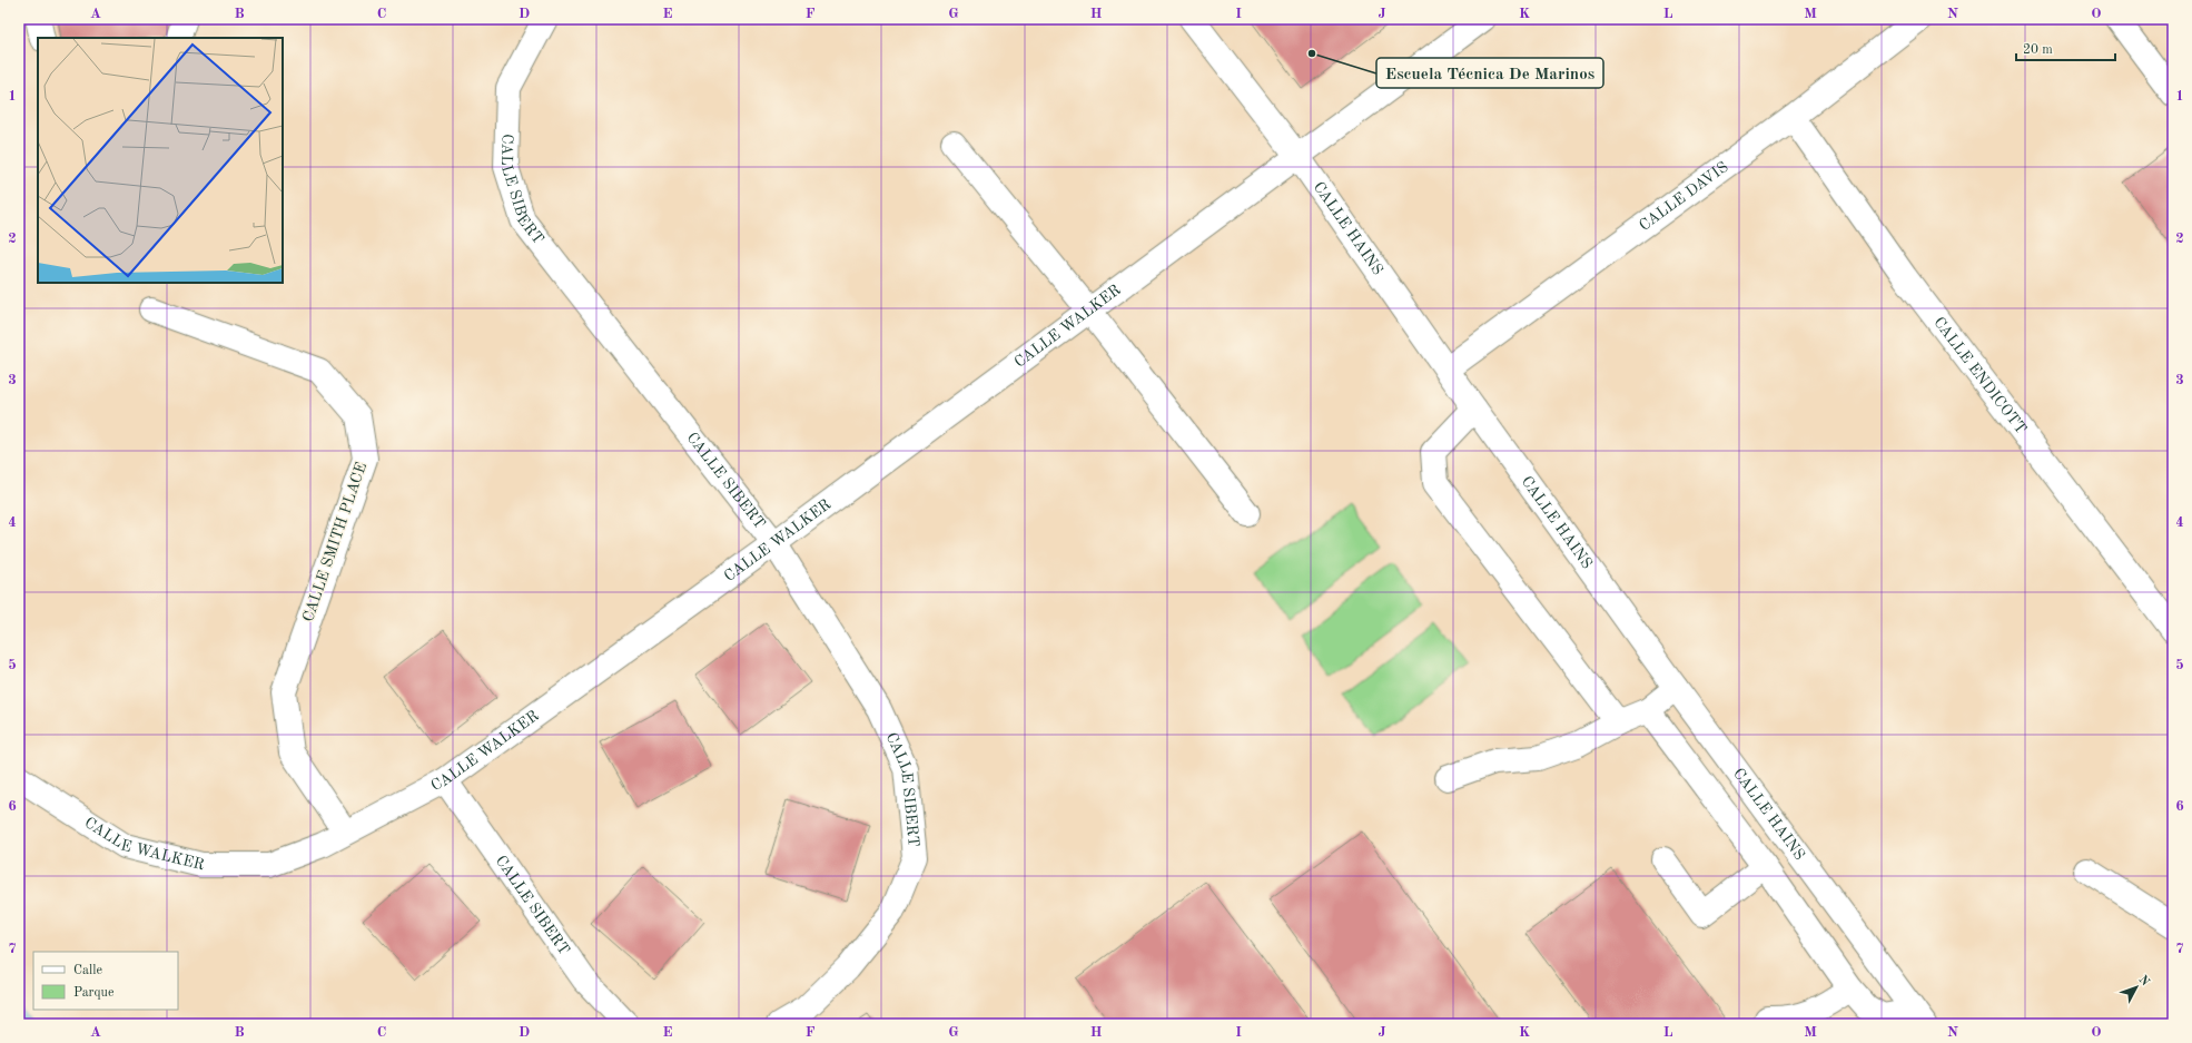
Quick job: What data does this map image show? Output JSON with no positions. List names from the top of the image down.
{
  "streets": {
    "street": [
      "CALLE SIBERT",
      "CALLE DAVIS",
      "CALLE HAINS",
      "CALLE WALKER",
      "CALLE ENDICOTT",
      "CALLE SMITH PLACE"
    ]
  },
  "crossings": [
    ["CALLE SIBERT", "CALLE WALKER"],
    ["CALLE DAVIS", "CALLE HAINS"],
    ["CALLE DAVIS", "CALLE ENDICOTT"],
    ["CALLE HAINS", "CALLE WALKER"],
    ["CALLE WALKER", "CALLE SMITH PLACE"]
  ],
  "places": ["Escuela Técnica De Marinos"],
  "legend": ["Calle", "Parque"],
  "scale_bar": "20 m",
  "north": "top right",
  "grid": {
    "columns": [
      "A",
      "B",
      "C",
      "D",
      "E",
      "F",
      "G",
      "H",
      "I",
      "J",
      "K",
      "L",
      "M",
      "N",
      "O"
    ],
    "rows": [
      "1",
      "2",
      "3",
      "4",
      "5",
      "6",
      "7"
    ]
  }
}
